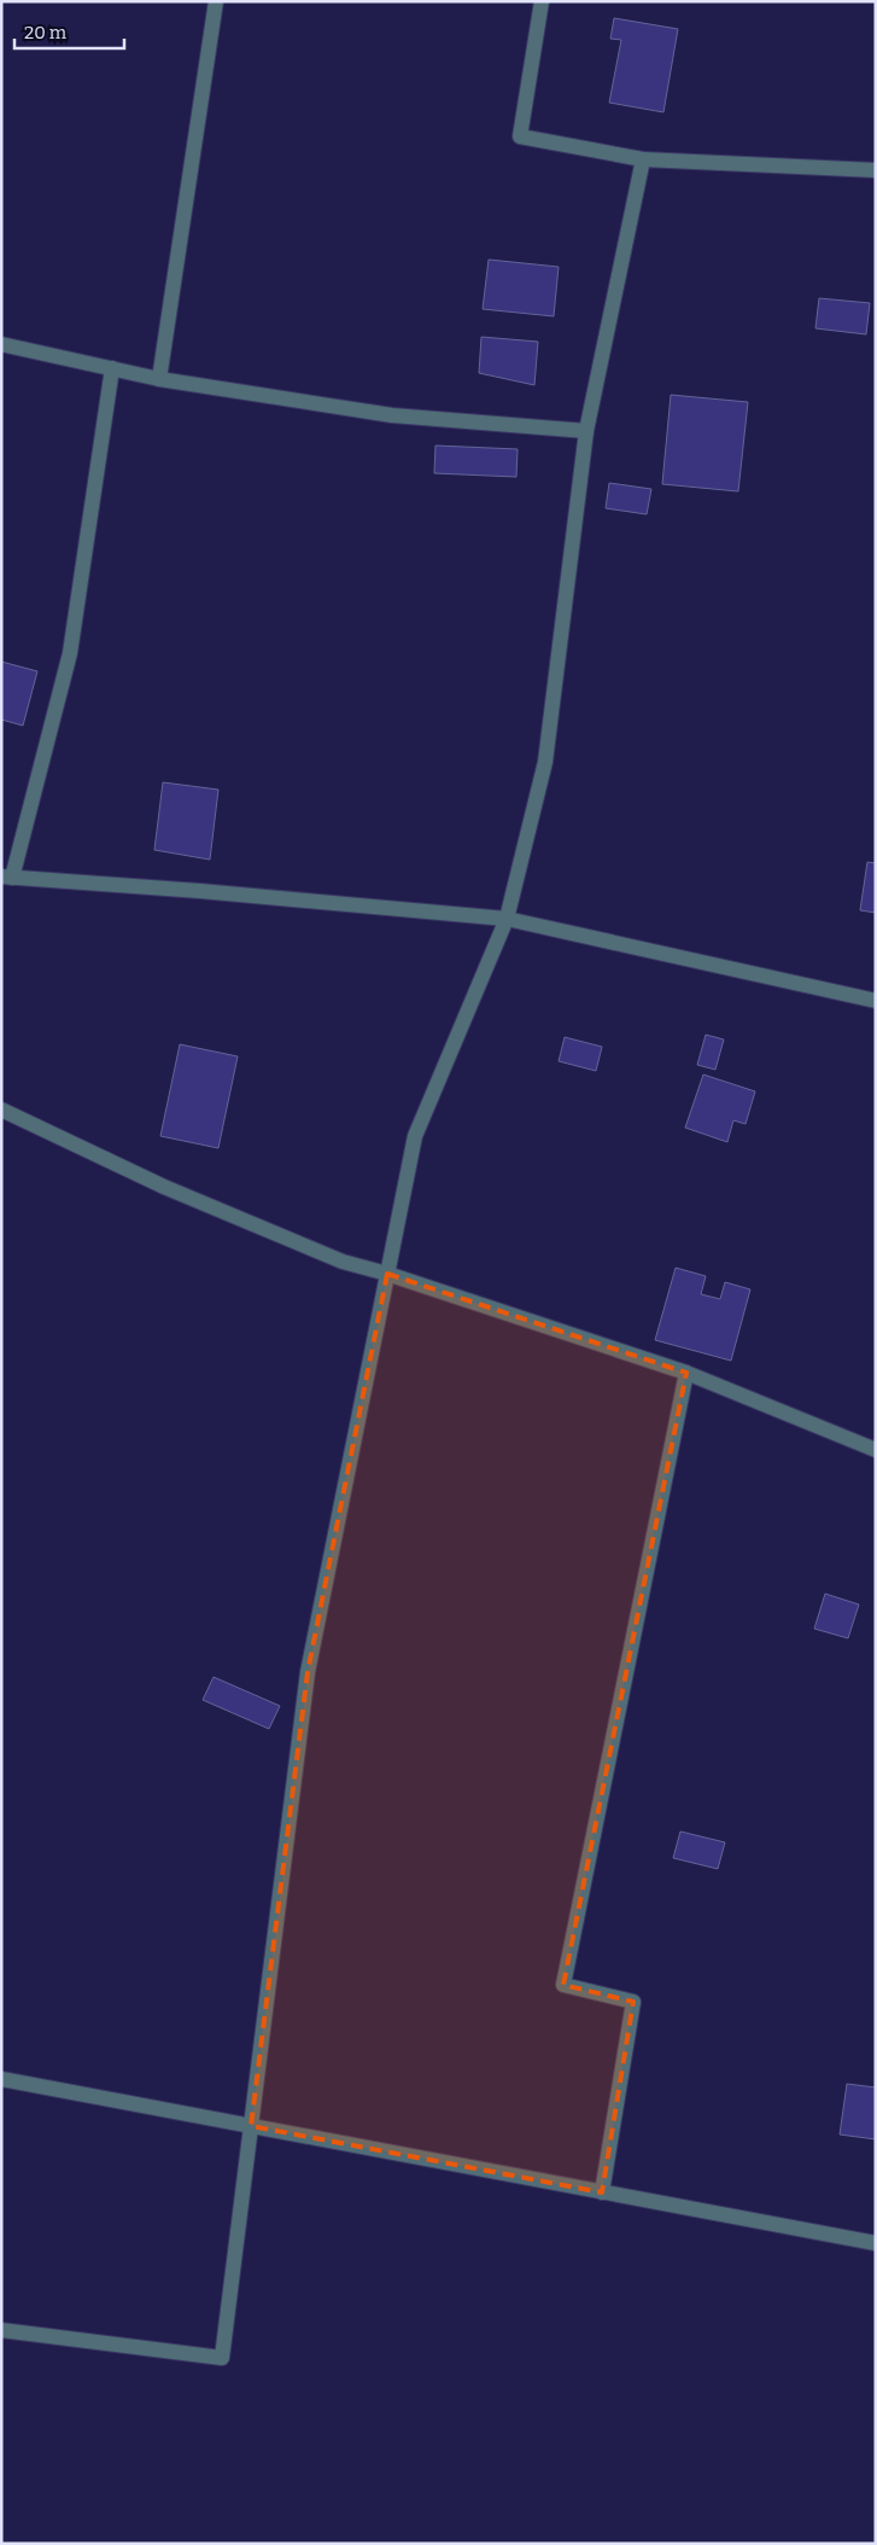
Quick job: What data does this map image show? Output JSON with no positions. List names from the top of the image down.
{
  "scale_bar": "20 m"
}
